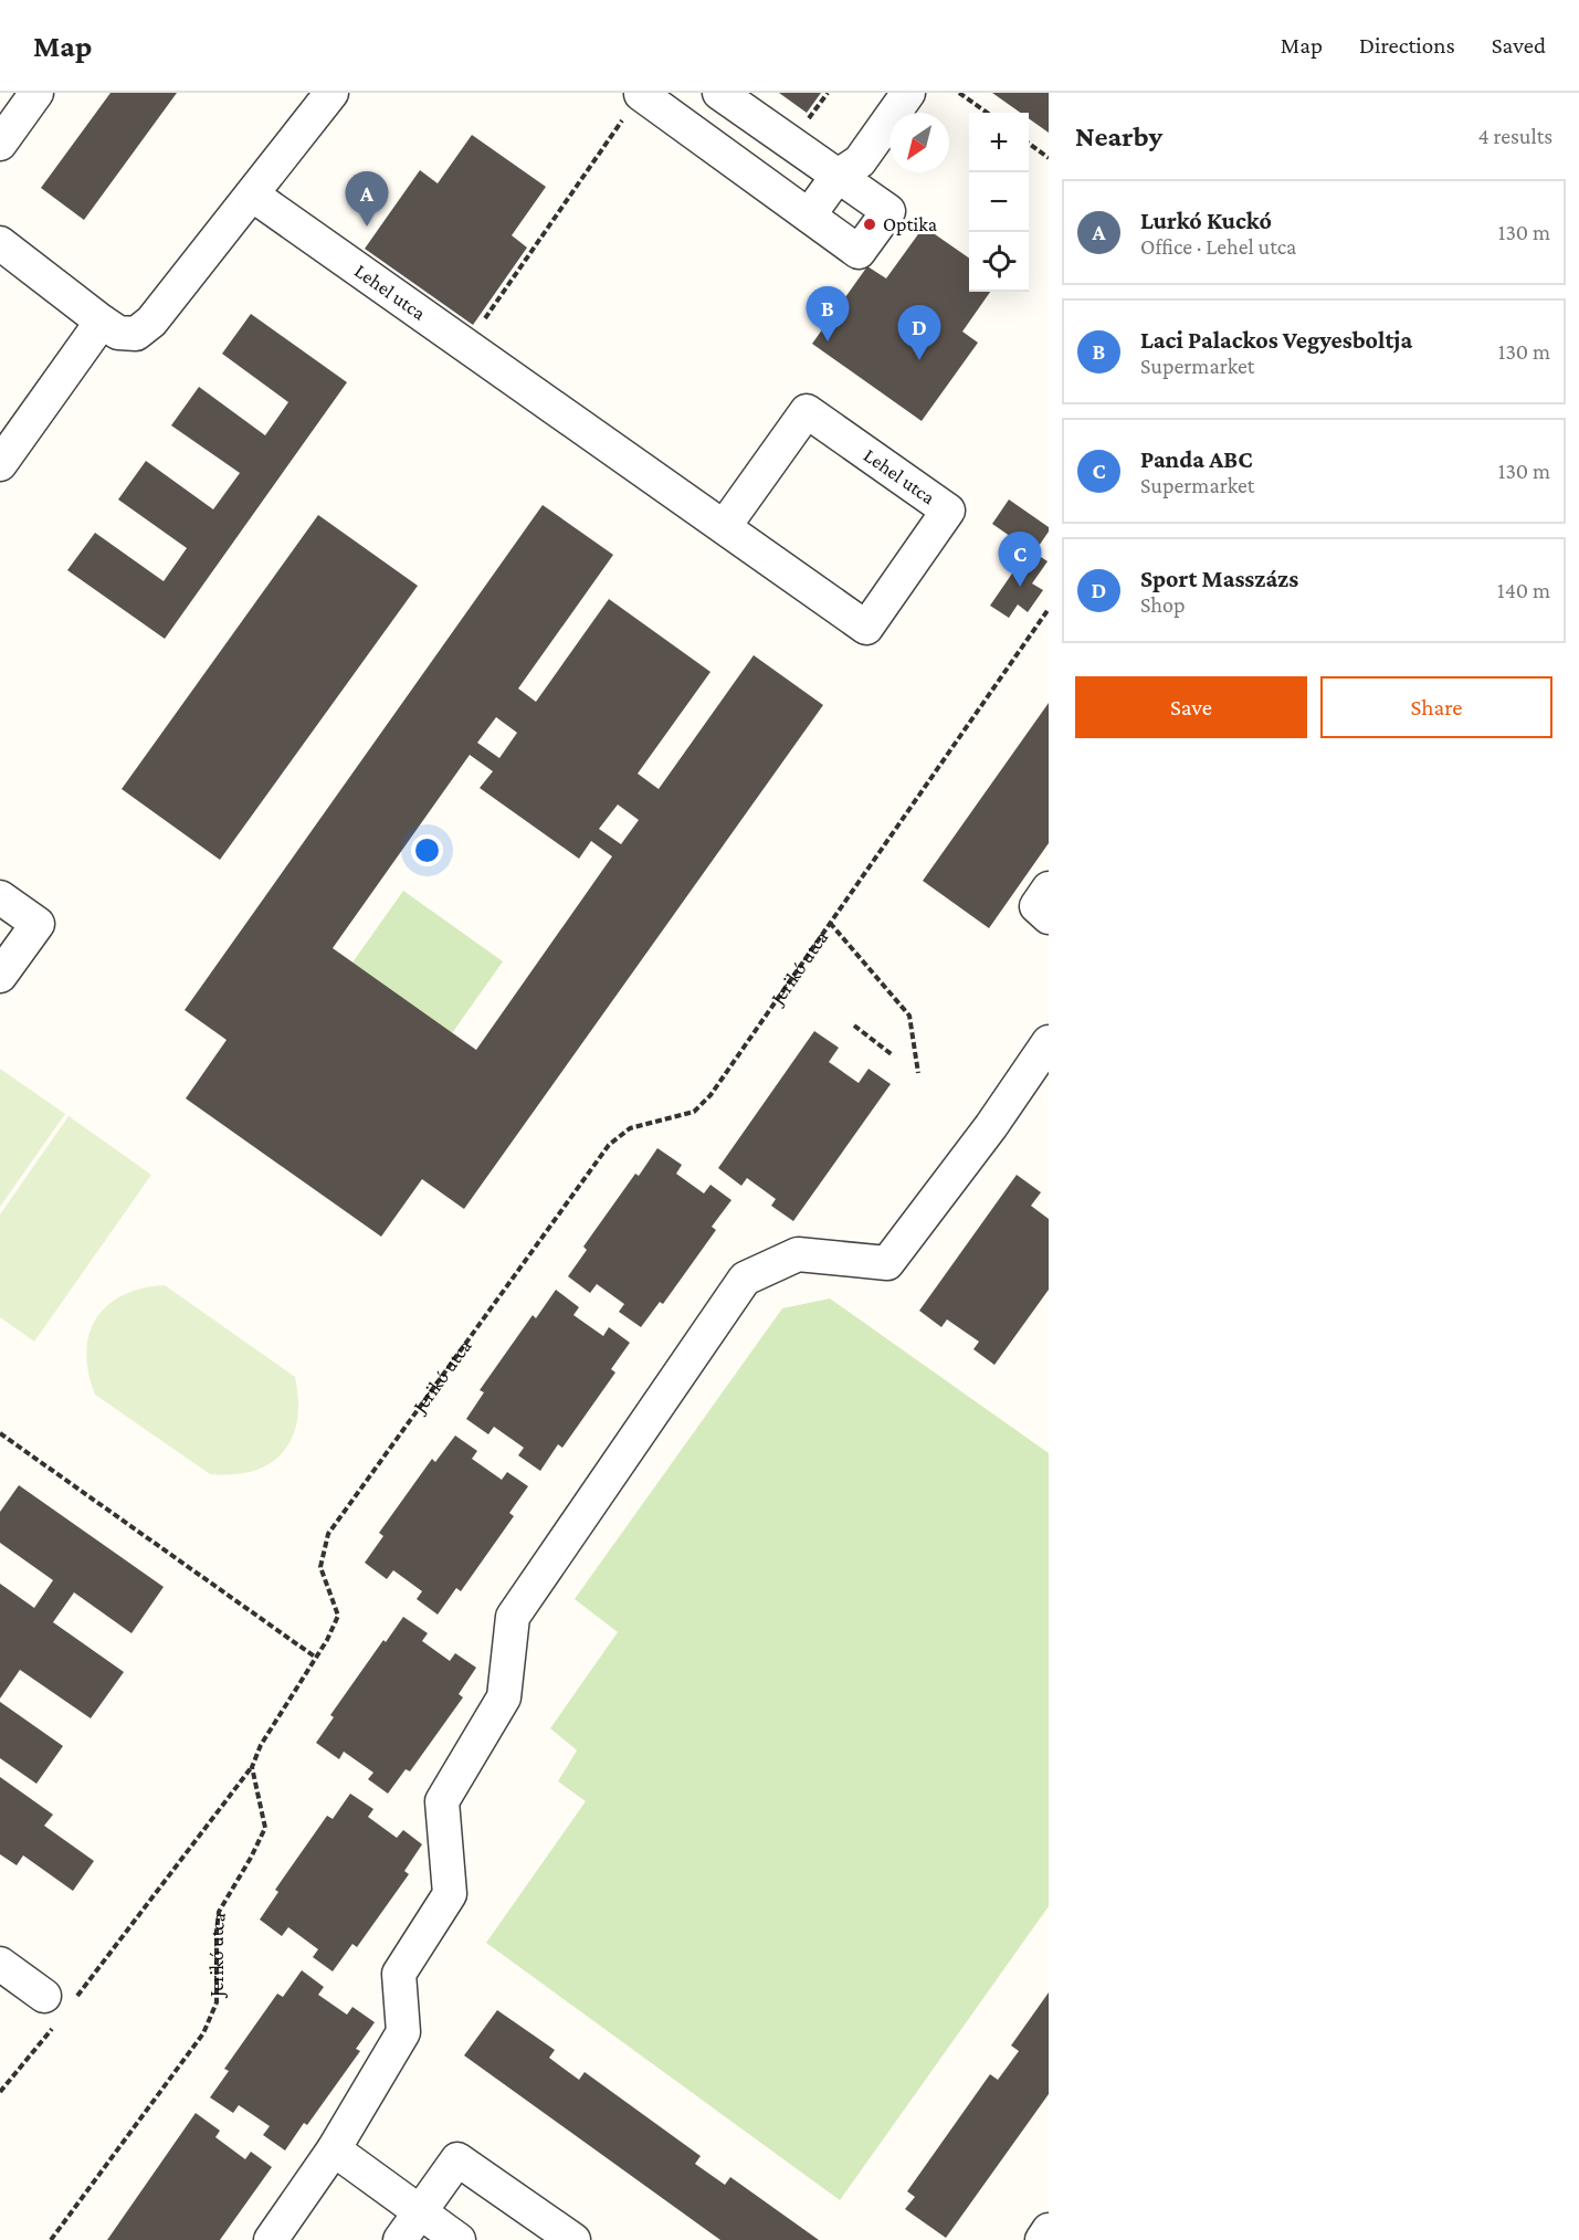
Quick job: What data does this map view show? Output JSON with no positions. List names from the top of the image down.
{
  "streets": {
    "street": ["Lehel utca"],
    "path": ["Jerikó utca"]
  },
  "places": ["Optika"],
  "north": "bottom left",
  "page": {
    "header": "Map",
    "nav": ["Map", "Directions", "Saved"],
    "heading": ["Nearby", "4 results"],
    "map_buttons": ["+", "−"],
    "pins": [
      "A",
      "B",
      "D",
      "C"
    ],
    "list": [
      {
        "mark": "A",
        "name": "Lurkó Kuckó",
        "note": "Office · Lehel utca",
        "value": "130 m"
      },
      {
        "mark": "B",
        "name": "Laci Palackos Vegyesboltja",
        "note": "Supermarket",
        "value": "130 m"
      },
      {
        "mark": "C",
        "name": "Panda ABC",
        "note": "Supermarket",
        "value": "130 m"
      },
      {
        "mark": "D",
        "name": "Sport Masszázs",
        "note": "Shop",
        "value": "140 m"
      }
    ],
    "buttons": ["Save", "Share"]
  }
}
